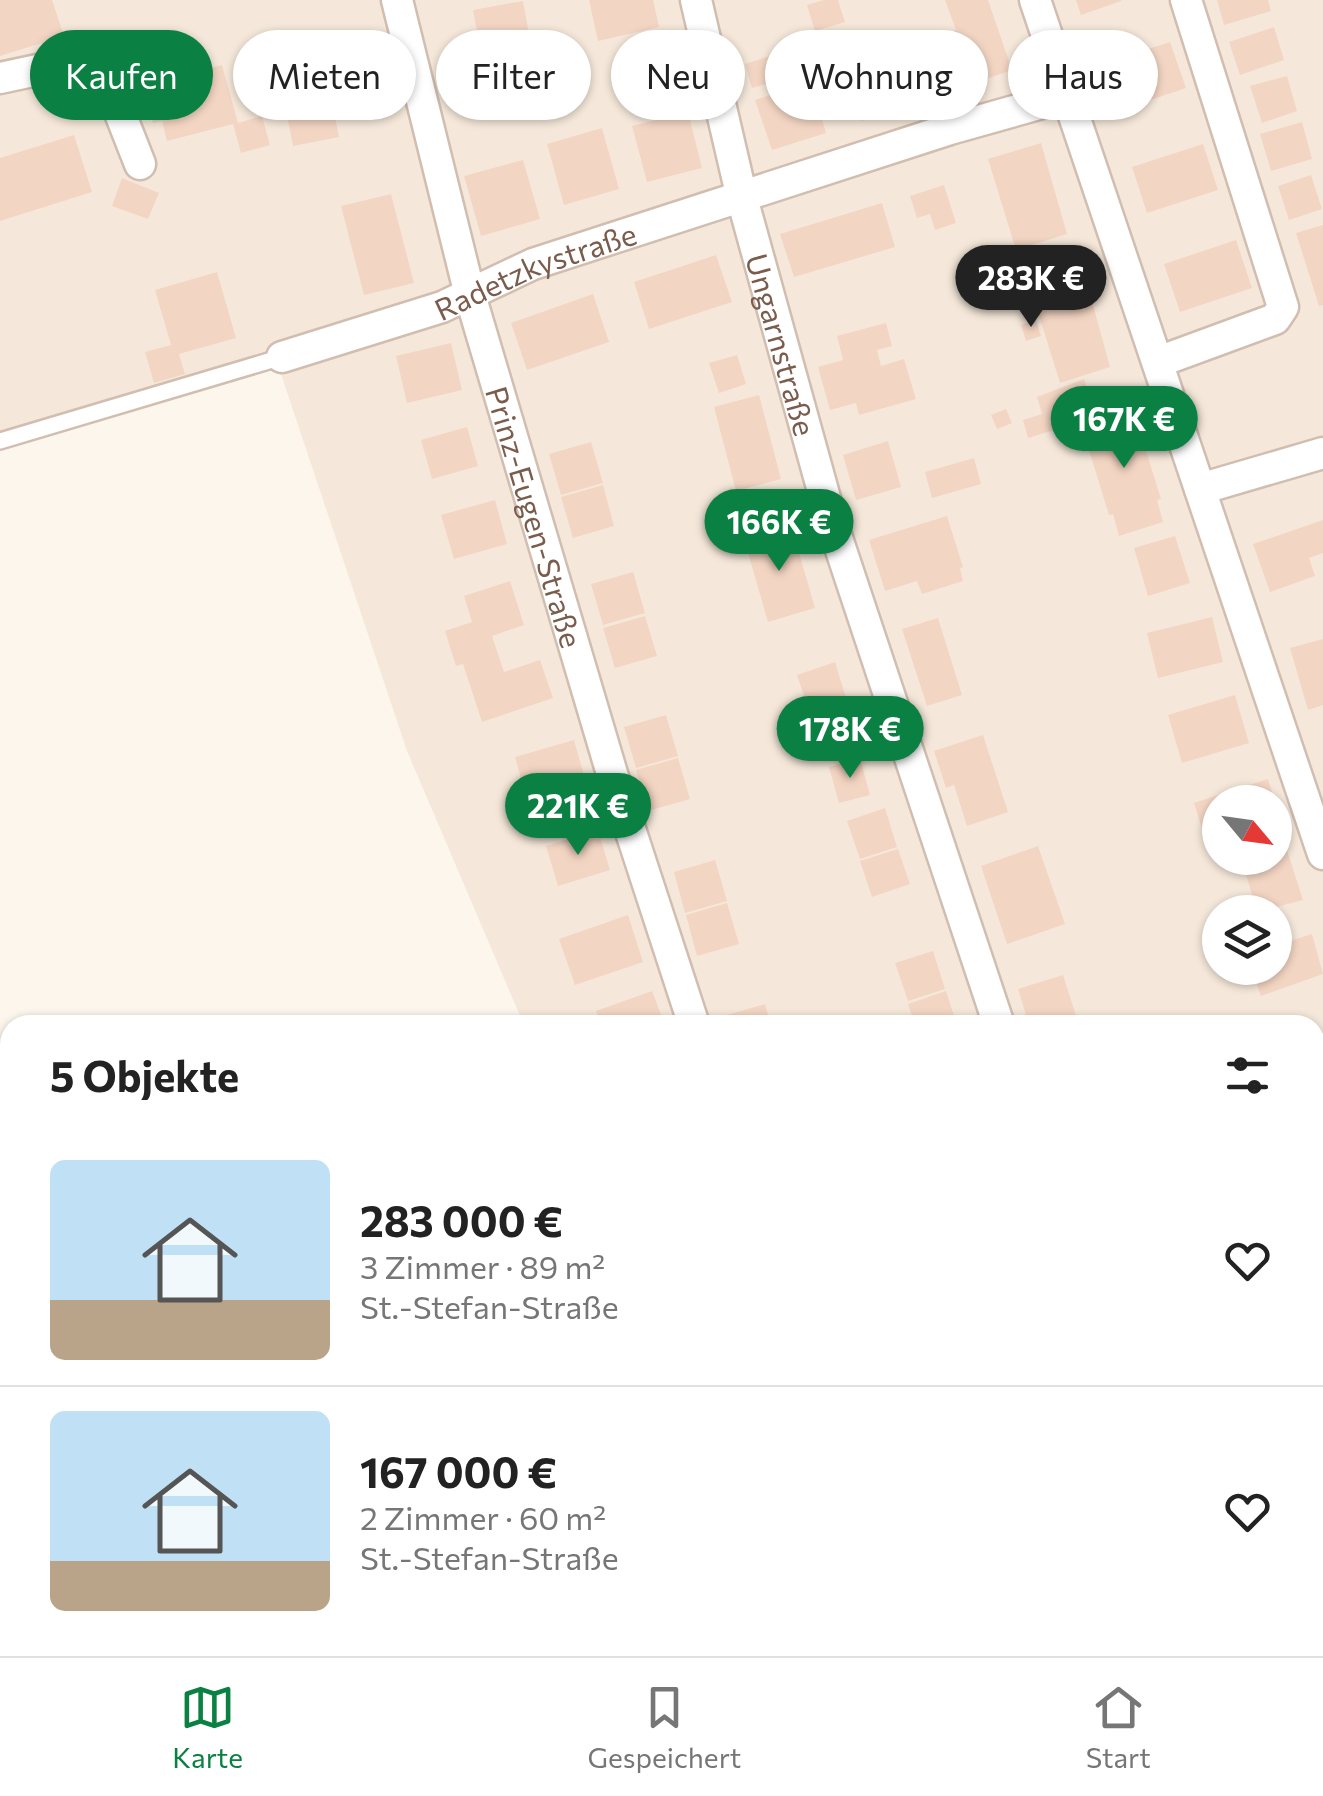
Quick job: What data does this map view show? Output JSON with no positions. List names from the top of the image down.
{
  "streets": {
    "street": ["Radetzkystraße", "Ungarnstraße", "Prinz-Eugen-Straße"]
  },
  "crossings": [
    ["Radetzkystraße", "Ungarnstraße"],
    ["Radetzkystraße", "Prinz-Eugen-Straße"]
  ],
  "north": "bottom right",
  "page": {
    "chip": [
      "Kaufen",
      "Mieten",
      "Filter",
      "Neu",
      "Wohnung",
      "Haus"
    ],
    "price": [
      "283K €",
      "167K €",
      "166K €",
      "178K €",
      "221K €"
    ],
    "heading": "5 Objekte",
    "list": [
      {
        "name": "283 000 €",
        "note": "3 Zimmer · 89 m² · St.-Stefan-Straße"
      },
      {
        "name": "167 000 €",
        "note": "2 Zimmer · 60 m² · St.-Stefan-Straße"
      }
    ],
    "tabs": ["Karte", "Gespeichert", "Start"]
  }
}
